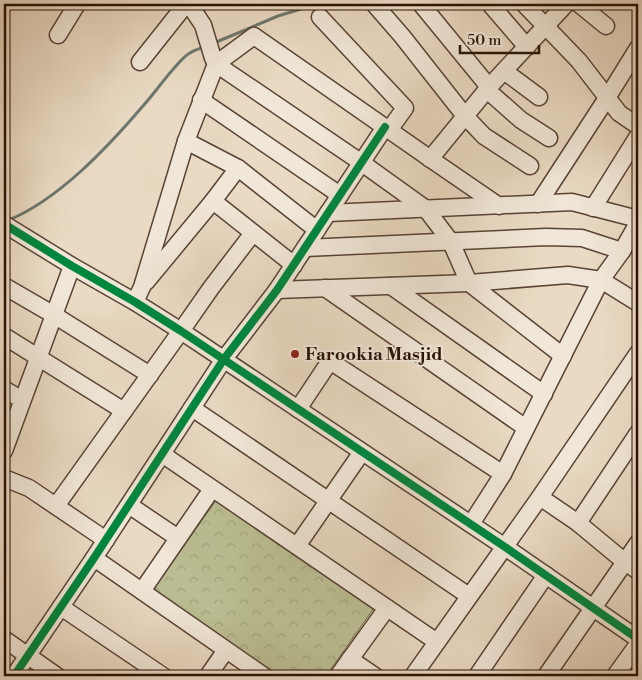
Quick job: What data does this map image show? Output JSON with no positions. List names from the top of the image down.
{
  "places": ["Farookia Masjid"],
  "scale_bar": "50 m"
}
